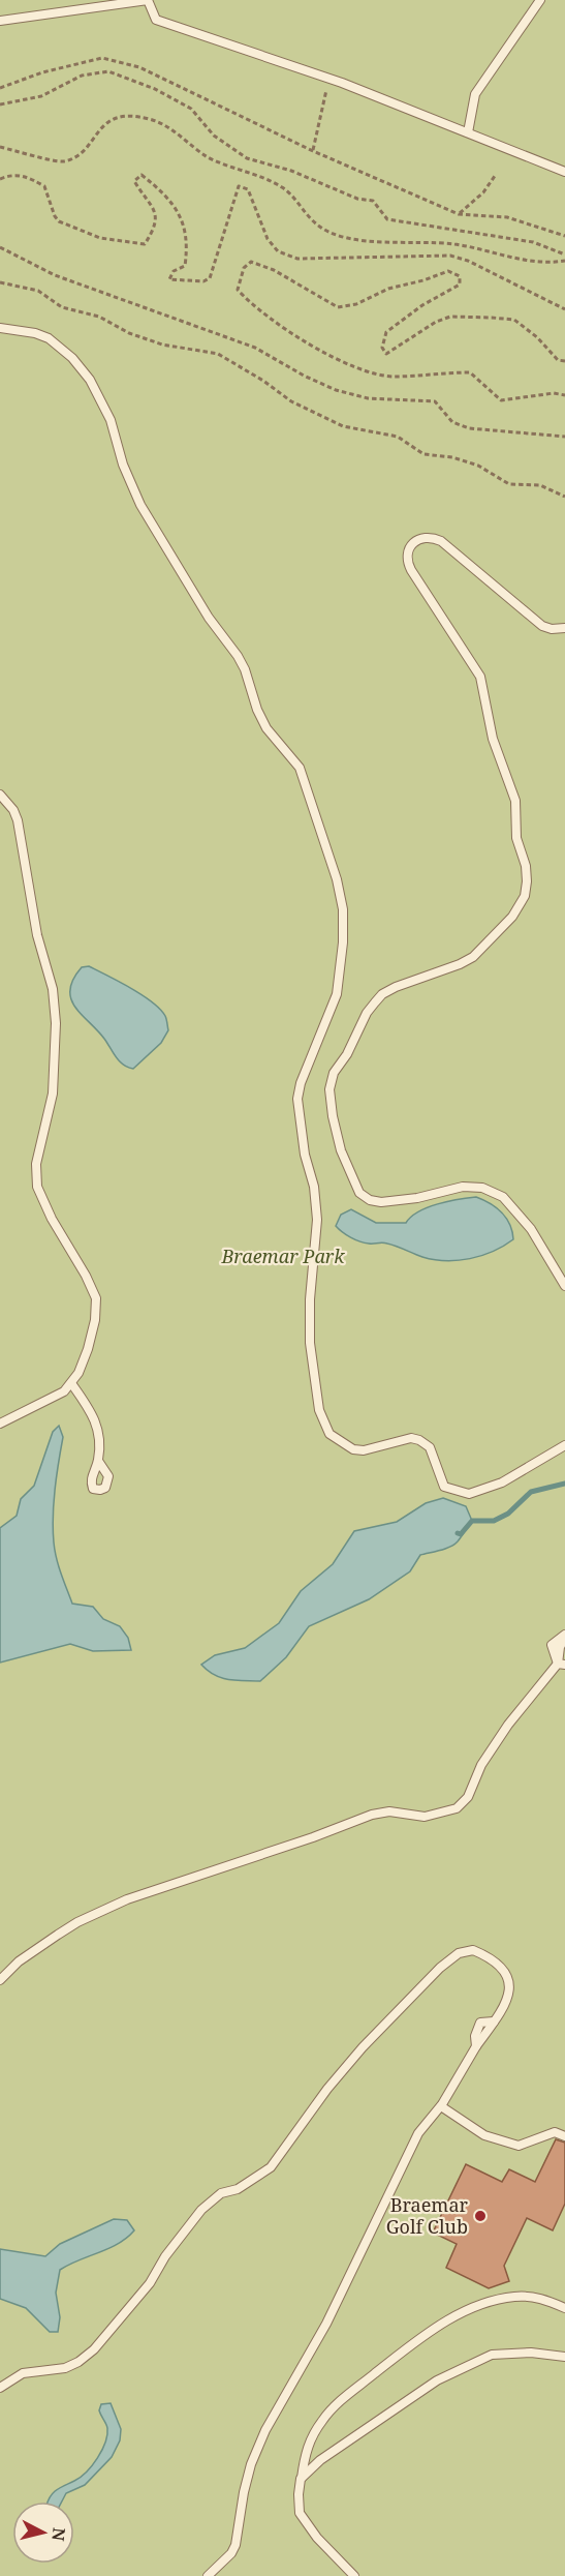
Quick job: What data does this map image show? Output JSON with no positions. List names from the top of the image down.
{
  "parks": ["Braemar Park"],
  "places": ["Braemar Golf Club"],
  "north": "right"
}
